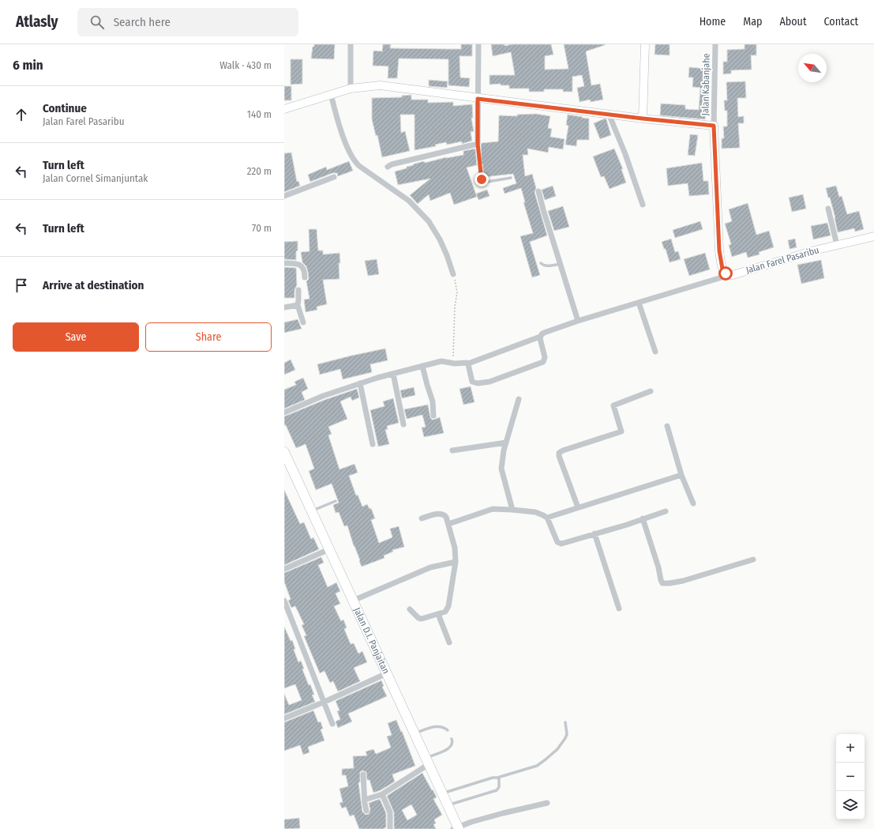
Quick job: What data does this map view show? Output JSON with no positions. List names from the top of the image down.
{
  "streets": {
    "main road": ["Jalan D.I. Panjaitan"],
    "street": ["Jalan Kabanjahe", "Jalan Farel Pasaribu"]
  },
  "north": "top left",
  "page": {
    "header": "Atlasly",
    "search": "Search here",
    "nav": [
      "Home",
      "Map",
      "About",
      "Contact"
    ],
    "heading": ["6 min", "Walk · 430 m"],
    "list": [
      ["Continue", "Jalan Farel Pasaribu", "140 m"],
      ["Turn left", "Jalan Cornel Simanjuntak", "220 m"],
      ["Turn left", "70 m"],
      "Arrive at destination"
    ],
    "buttons": ["Save", "Share"],
    "map_buttons": ["+", "−"]
  }
}
